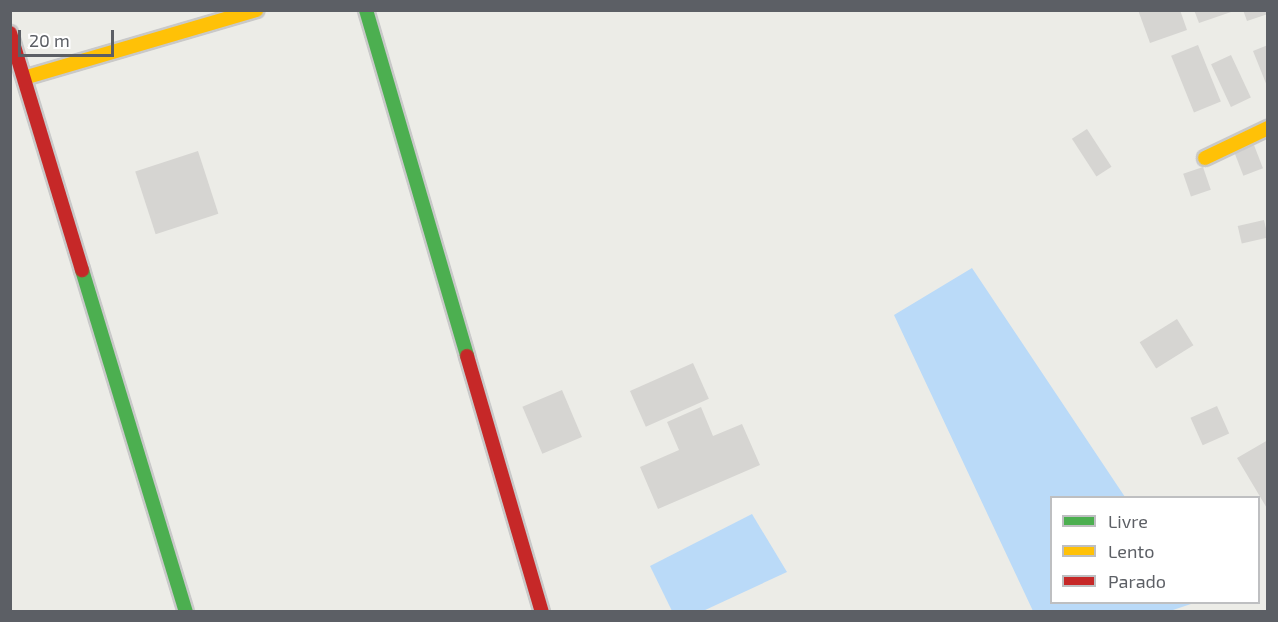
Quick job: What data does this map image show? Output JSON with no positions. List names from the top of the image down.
{
  "legend": ["Livre", "Lento", "Parado"],
  "scale_bar": "20 m"
}
